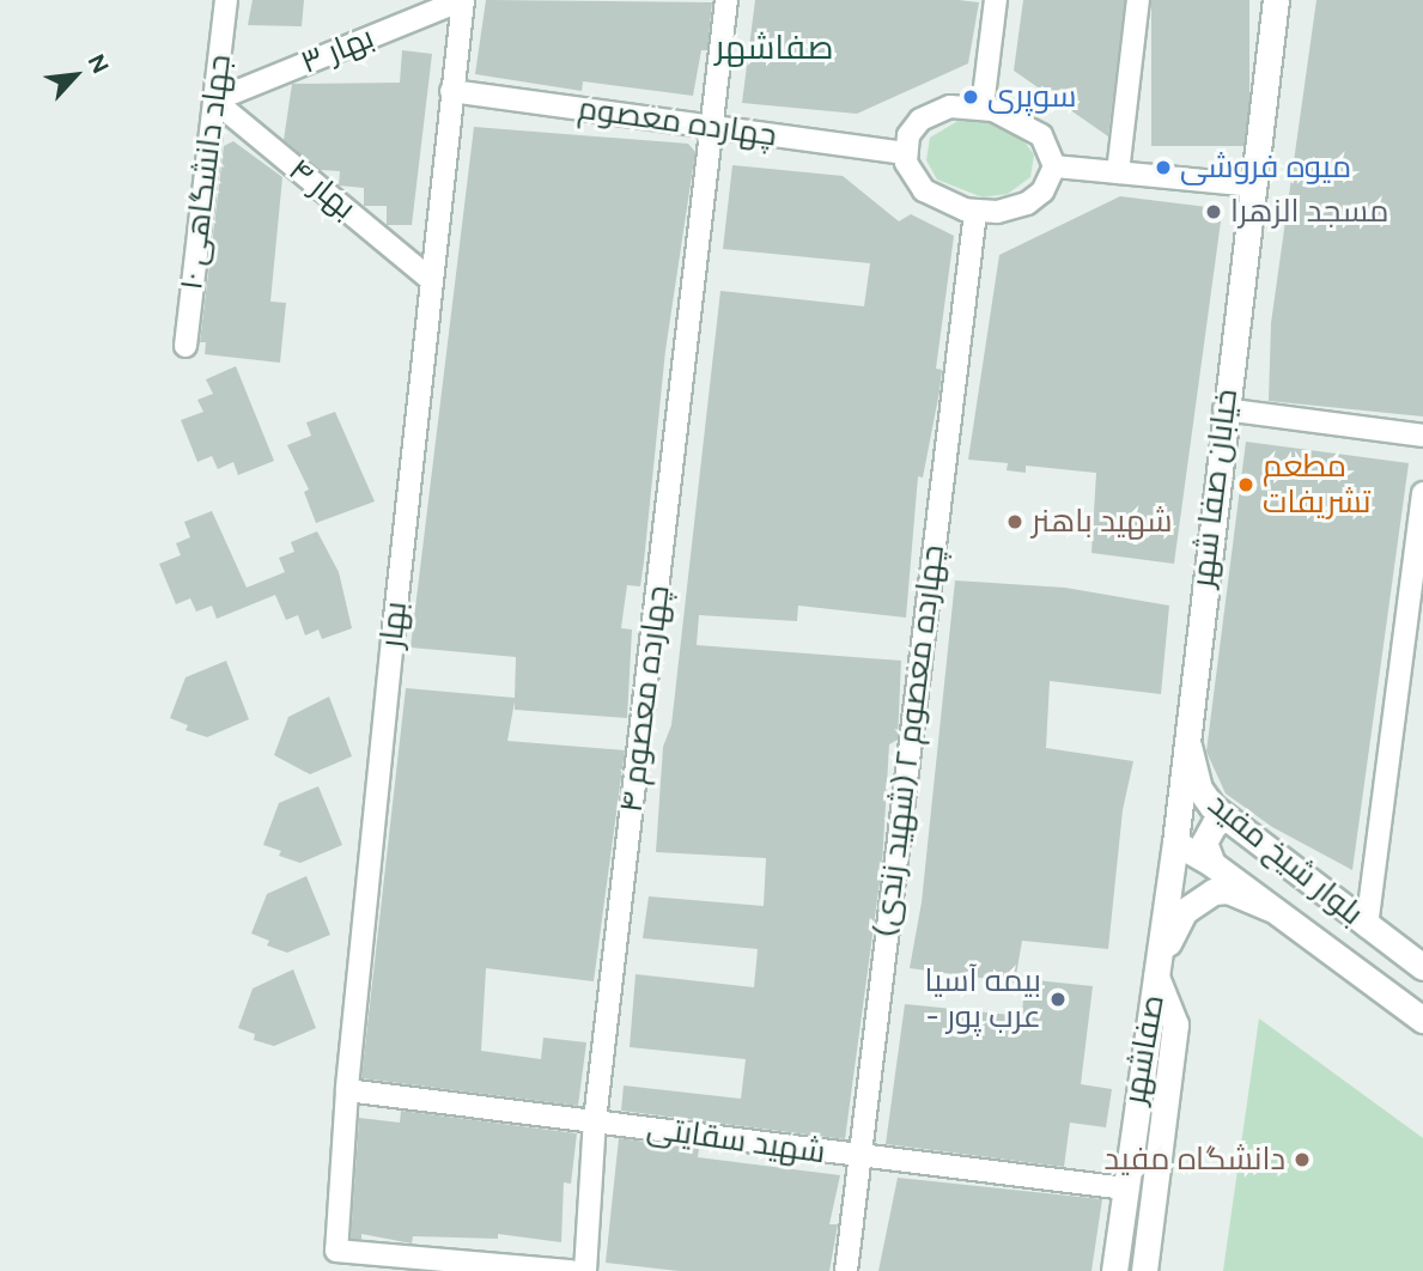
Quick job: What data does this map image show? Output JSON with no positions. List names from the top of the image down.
{
  "streets": {
    "main road": ["خیابان صفا شهر", "بلوار شیخ مفید", "صفاشهر"],
    "street": [
      "بهار ۳",
      "چهارده معصوم",
      "جهاد دانشگاهی ۱۰",
      "بهار ۴",
      "بهار",
      "چهارده معصوم ۴",
      "چهارده معصوم ۲ (شهید زندی)",
      "شهید سقایتی"
    ]
  },
  "crossings": [
    ["بهار ۳", "جهاد دانشگاهی ۱۰"],
    ["بهار ۳", "بهار ۴"],
    ["بهار ۳", "بهار"],
    ["چهارده معصوم", "بهار"],
    ["چهارده معصوم", "چهارده معصوم ۴"],
    ["چهارده معصوم", "چهارده معصوم ۲ (شهید زندی)"],
    ["جهاد دانشگاهی ۱۰", "بهار ۴"],
    ["بهار ۴", "بهار"],
    ["خیابان صفا شهر", "بلوار شیخ مفید"],
    ["خیابان صفا شهر", "صفاشهر"],
    ["بهار", "شهید سقایتی"],
    ["چهارده معصوم ۴", "شهید سقایتی"],
    ["چهارده معصوم ۲ (شهید زندی)", "شهید سقایتی"],
    ["صفاشهر", "شهید سقایتی"]
  ],
  "districts": ["صفاشهر"],
  "places": [
    "سوپری",
    "میوه فروشی",
    "مسجد الزهرا",
    "مطعم تشريفات",
    "شهید باهنر",
    "بیمه آسیا - عرب پور",
    "دانشگاه مفید"
  ],
  "north": "top right"
}
